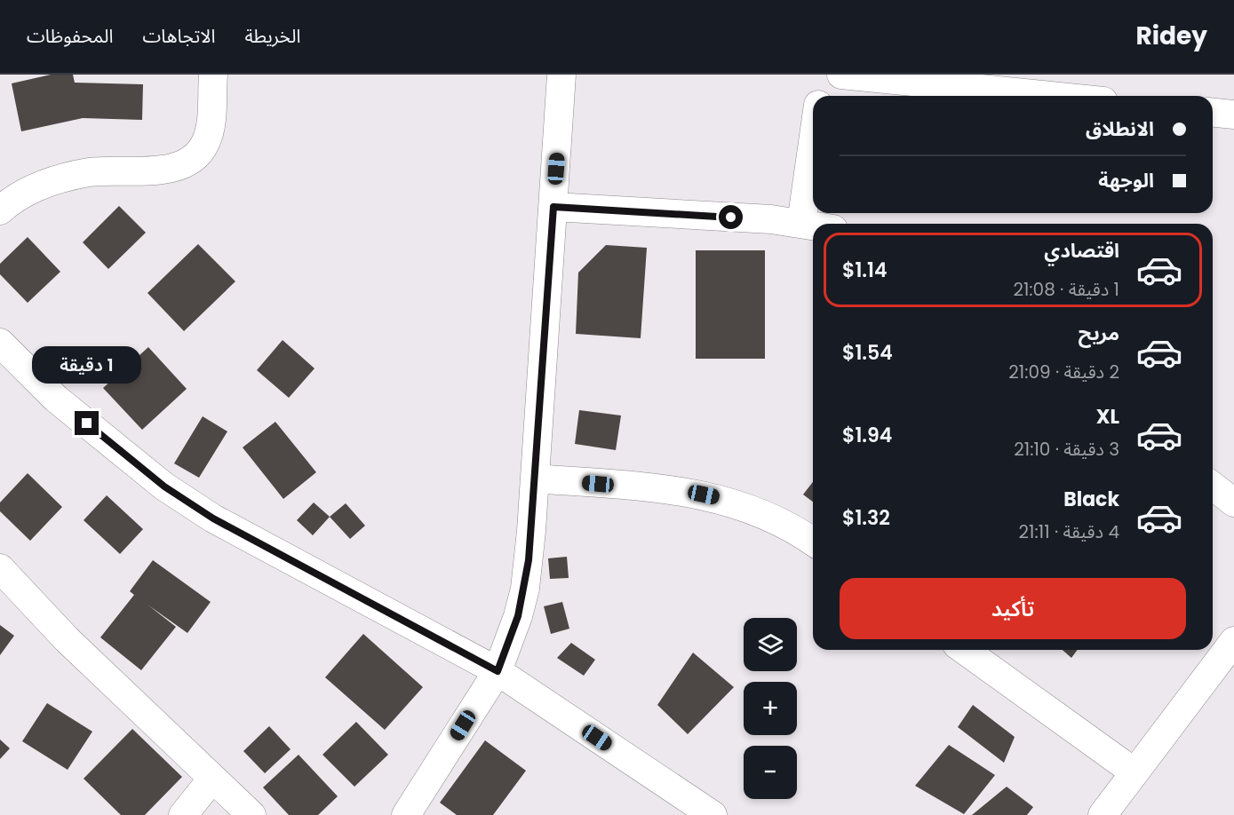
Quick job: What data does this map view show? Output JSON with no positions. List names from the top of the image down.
{
  "page": {
    "header": "Ridey",
    "nav": ["الخريطة", "الاتجاهات", "المحفوظات"],
    "banner": ["الانطلاق", "الوجهة"],
    "list": [
      {
        "name": "اقتصادي",
        "note": "1 دقيقة · 21:08",
        "value": "$1.14"
      },
      {
        "name": "مريح",
        "note": "2 دقيقة · 21:09",
        "value": "$1.54"
      },
      {
        "name": "XL",
        "note": "3 دقيقة · 21:10",
        "value": "$1.94"
      },
      {
        "name": "Black",
        "note": "4 دقيقة · 21:11",
        "value": "$1.32"
      }
    ],
    "bubble": "1 دقيقة",
    "buttons": "تأكيد",
    "map_buttons": ["+", "−"]
  }
}
